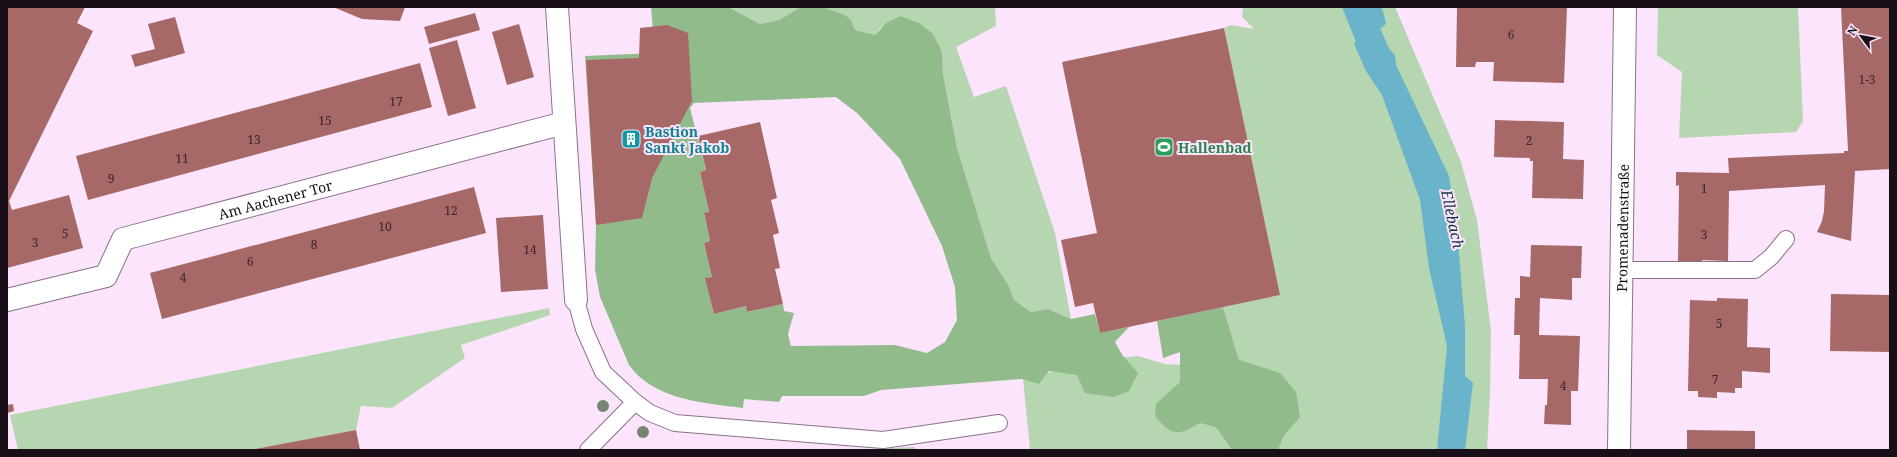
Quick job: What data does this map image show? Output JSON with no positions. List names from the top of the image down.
{
  "streets": {
    "street": ["Am Aachener Tor", "Promenadenstraße"]
  },
  "water": ["Ellebach"],
  "places": {
    "building": ["Bastion Sankt Jakob"],
    "sports": ["Hallenbad"]
  },
  "house_numbers": [
    "6",
    "1-3",
    "17",
    "15",
    "13",
    "2",
    "11",
    "9",
    "1",
    "12",
    "10",
    "5",
    "3",
    "3",
    "8",
    "14",
    "6",
    "4",
    "5",
    "7",
    "4"
  ],
  "north": "top left"
}
